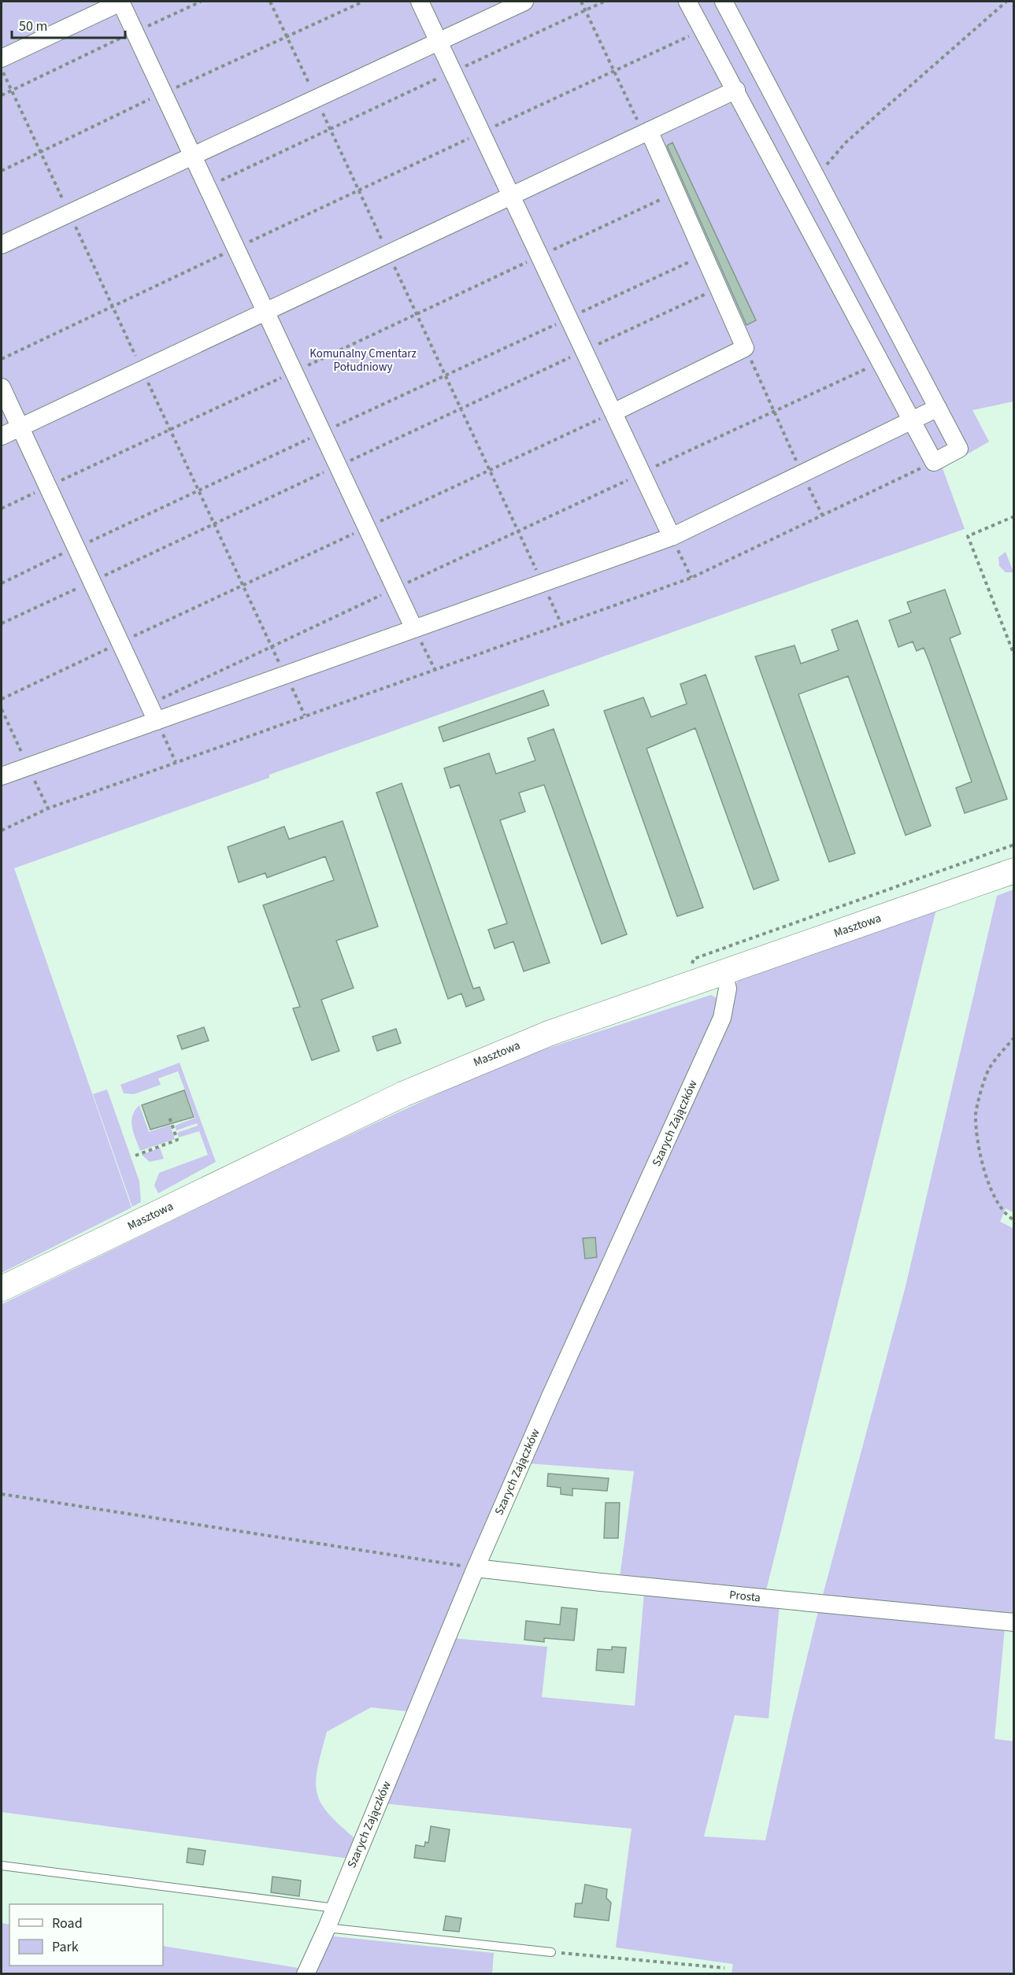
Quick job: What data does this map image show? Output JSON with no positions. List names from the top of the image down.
{
  "streets": {
    "street": ["Masztowa", "Szarych Zajączków", "Prosta"]
  },
  "crossings": [
    ["Masztowa", "Szarych Zajączków"],
    ["Szarych Zajączków", "Prosta"]
  ],
  "parks": ["Komunalny Cmentarz Południowy"],
  "legend": ["Road", "Park"],
  "scale_bar": "50 m"
}
